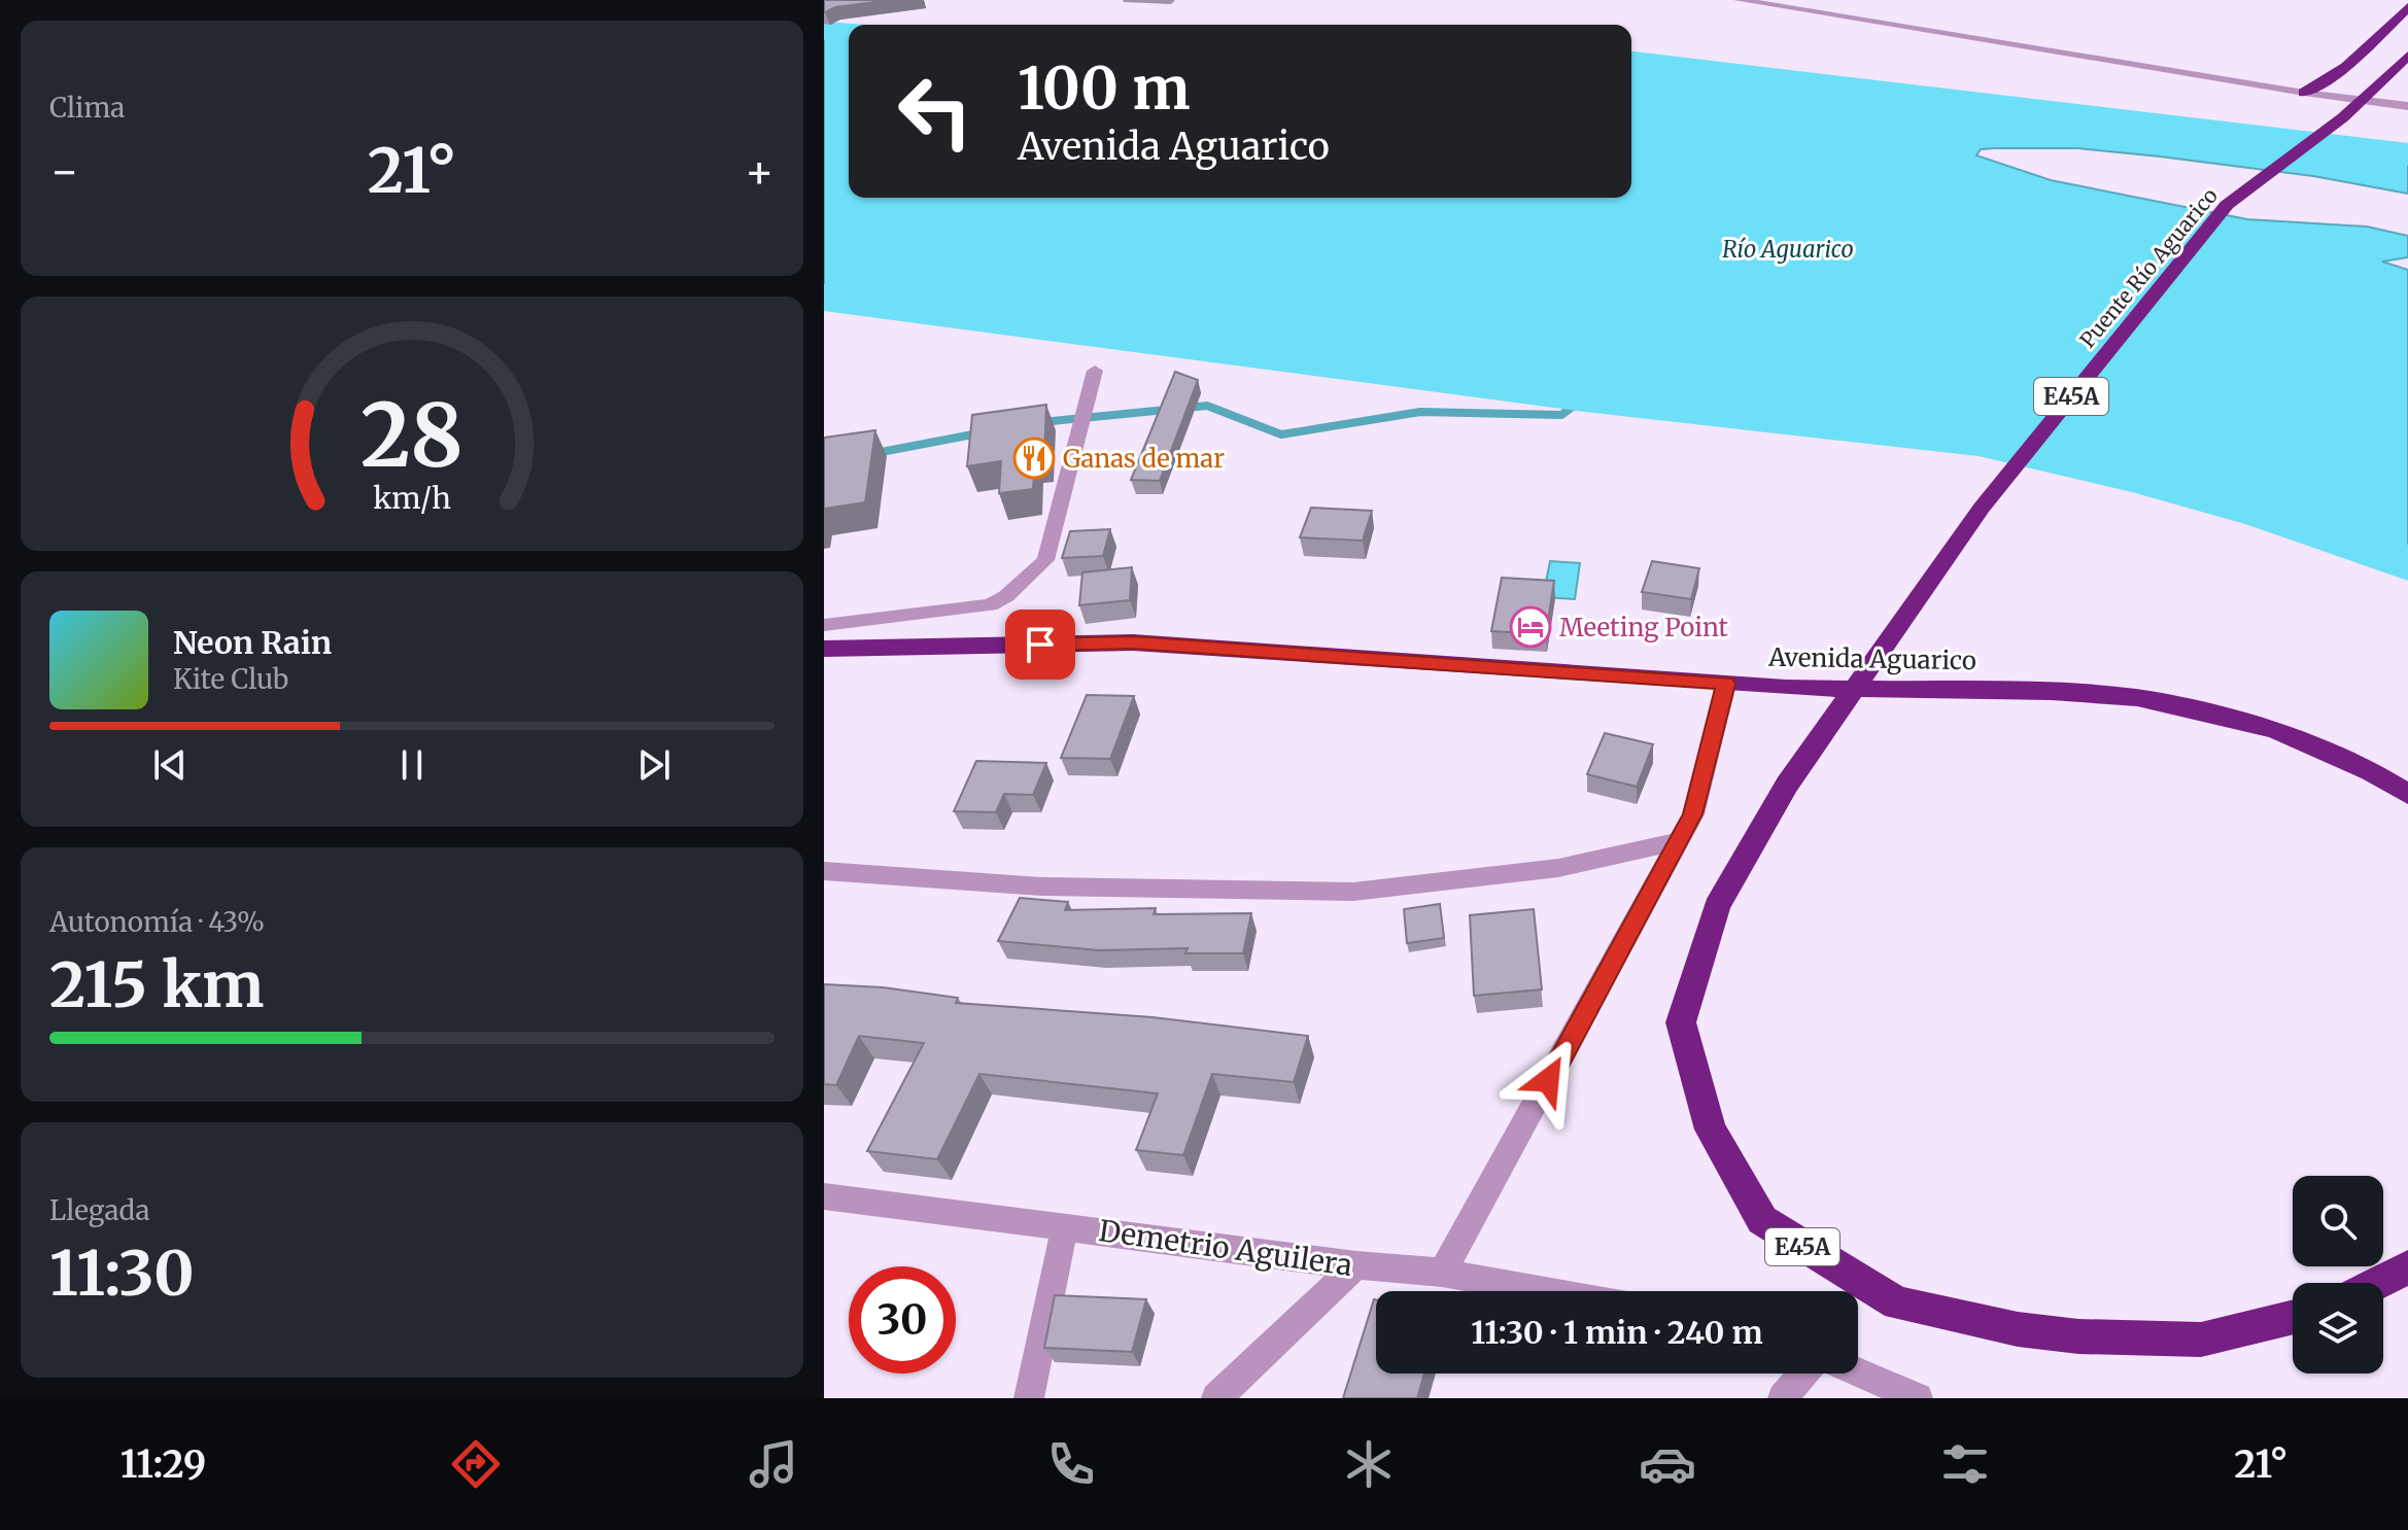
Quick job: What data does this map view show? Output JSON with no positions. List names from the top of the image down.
{
  "streets": {
    "highway": ["Puente Río Aguarico", "E45A", "Avenida Aguarico"],
    "street": ["Demetrio Aguilera"]
  },
  "water": ["Río Aguarico"],
  "places": {
    "restaurant": ["Ganas de mar"],
    "hotel": ["Meeting Point"]
  },
  "page": {
    "tile": [
      "Clima",
      ["Autonomía · 43%", "215 km"],
      ["Llegada", "11:30"]
    ],
    "turn": ["100 m", "Avenida Aguarico"],
    "heat": ["−", "21°", "+"],
    "song": ["Neon Rain", "Kite Club"],
    "limit": "30",
    "trip": "11:30 · 1 min · 240 m",
    "tabs": ["11:29", "21°"],
    "gauge": ["28", "km/h"]
  }
}
